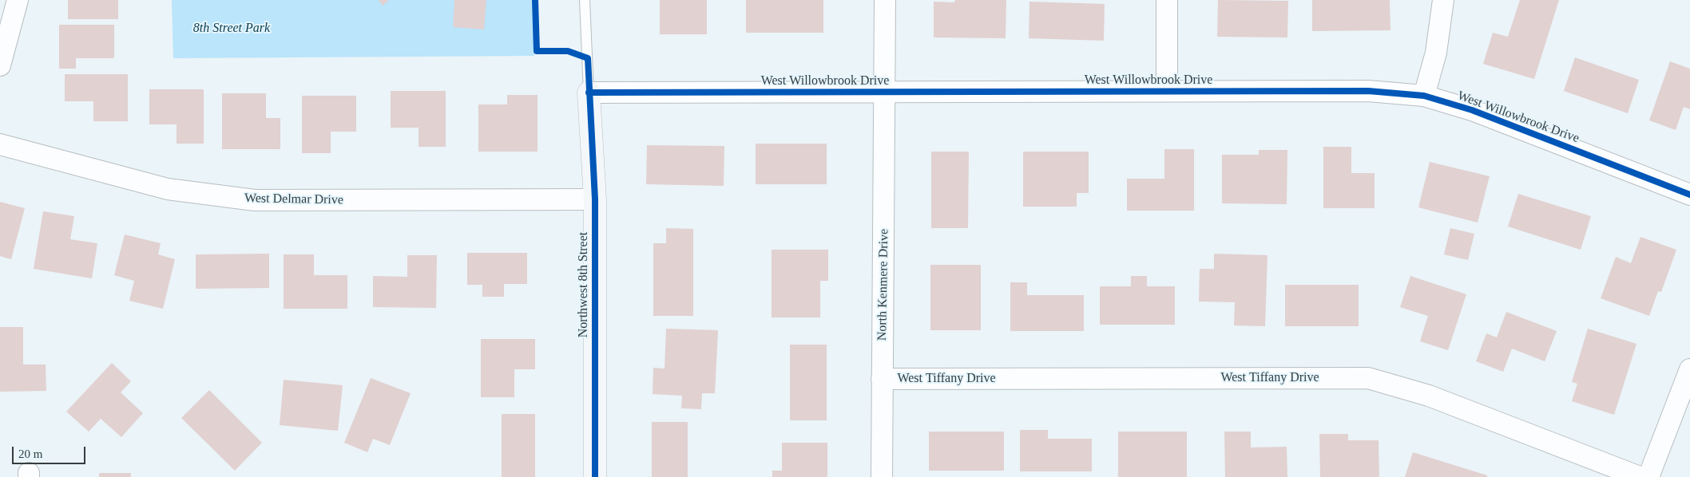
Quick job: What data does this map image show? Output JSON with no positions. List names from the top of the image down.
{
  "streets": {
    "street": [
      "West Willowbrook Drive",
      "West Delmar Drive",
      "Northwest 8th Street",
      "North Kenmere Drive",
      "West Tiffany Drive"
    ]
  },
  "crossings": [
    ["West Willowbrook Drive", "Northwest 8th Street"],
    ["West Willowbrook Drive", "North Kenmere Drive"],
    ["West Delmar Drive", "Northwest 8th Street"],
    ["North Kenmere Drive", "West Tiffany Drive"]
  ],
  "parks": ["8th Street Park"],
  "scale_bar": "20 m"
}
